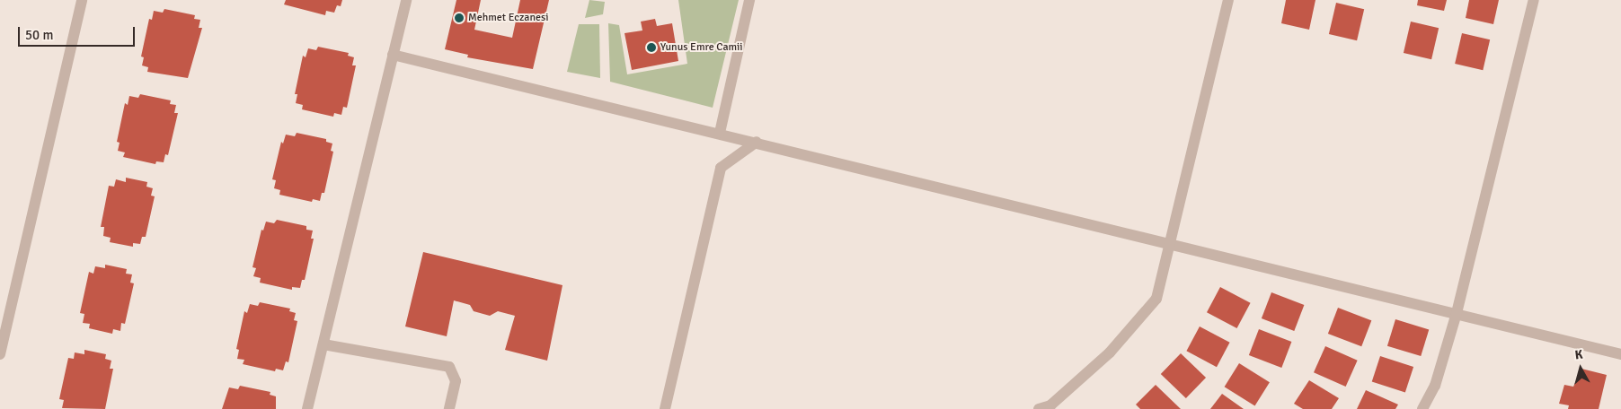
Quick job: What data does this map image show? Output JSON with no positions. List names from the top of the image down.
{
  "places": ["Mehmet Eczanesi", "Yunus Emre Camii"],
  "scale_bar": "50 m",
  "north": "top"
}
